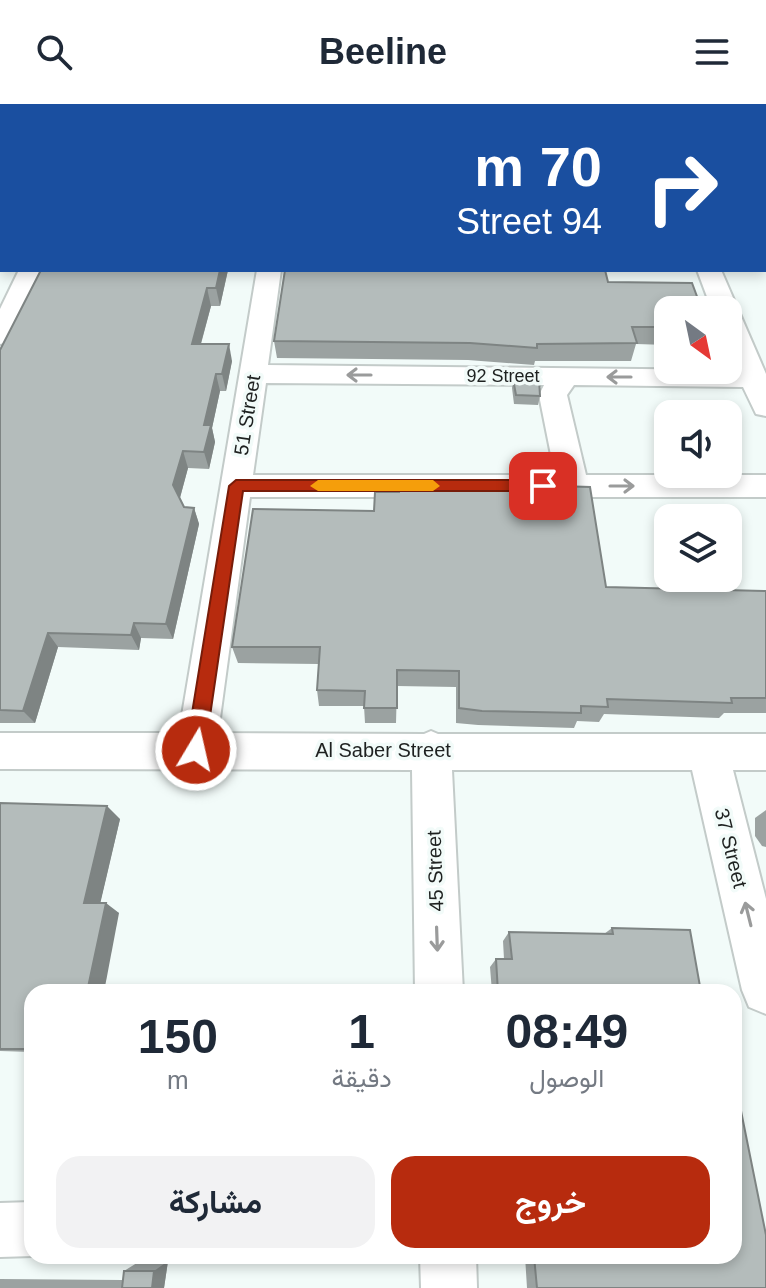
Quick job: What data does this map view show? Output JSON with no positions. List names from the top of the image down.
{
  "streets": {
    "street": [
      "92 Street",
      "51 Street",
      "Al Saber Street",
      "37 Street",
      "45 Street"
    ]
  },
  "crossings": [
    ["92 Street", "51 Street"],
    ["51 Street", "Al Saber Street"],
    ["Al Saber Street", "37 Street"],
    ["Al Saber Street", "45 Street"]
  ],
  "one_way": ["37 Street", "45 Street"],
  "north": "bottom right",
  "page": {
    "header": "Beeline",
    "turn": ["70 m", "94 Street"],
    "eta": [
      "08:49",
      "الوصول",
      "1",
      "دقيقة",
      "150",
      "m"
    ],
    "buttons": ["خروج", "مشاركة"]
  }
}
